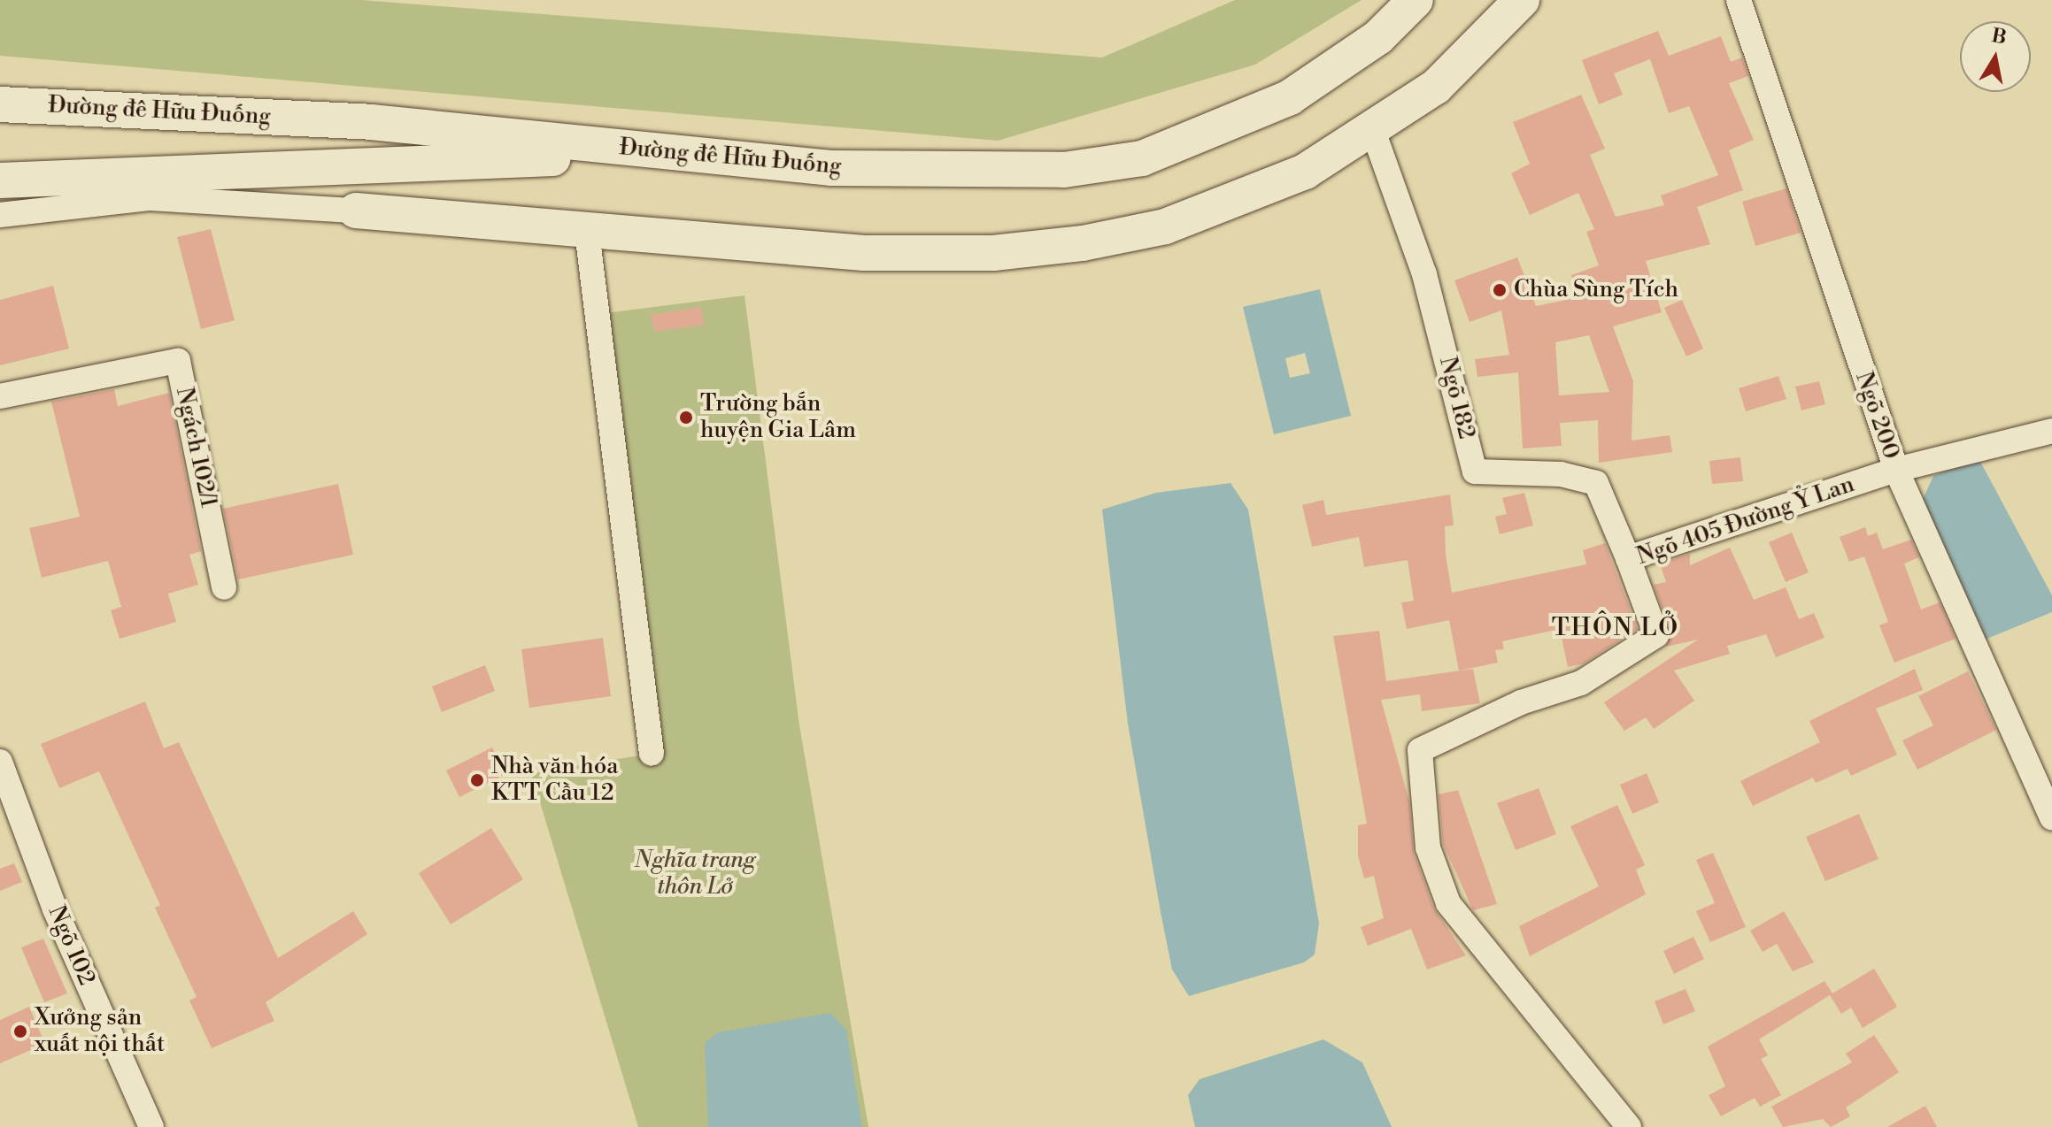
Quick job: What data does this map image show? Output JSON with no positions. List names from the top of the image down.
{
  "streets": {
    "main road": ["Đường đê Hữu Đuống"],
    "street": [
      "Ngõ 182",
      "Ngõ 200",
      "Ngách 102/1",
      "Ngõ 405 Đường Ỷ Lan",
      "Ngõ 102"
    ]
  },
  "crossings": [
    ["Ngõ 182", "Ngõ 405 Đường Ỷ Lan"],
    ["Ngõ 200", "Ngõ 405 Đường Ỷ Lan"]
  ],
  "districts": ["THÔN LỞ"],
  "parks": ["Nghĩa trang thôn Lở"],
  "places": [
    "Chùa Sùng Tích",
    "Trường bắn huyện Gia Lâm",
    "Nhà văn hóa KTT Cầu 12",
    "Xưởng sản xuất nội thất"
  ],
  "north": "top"
}
